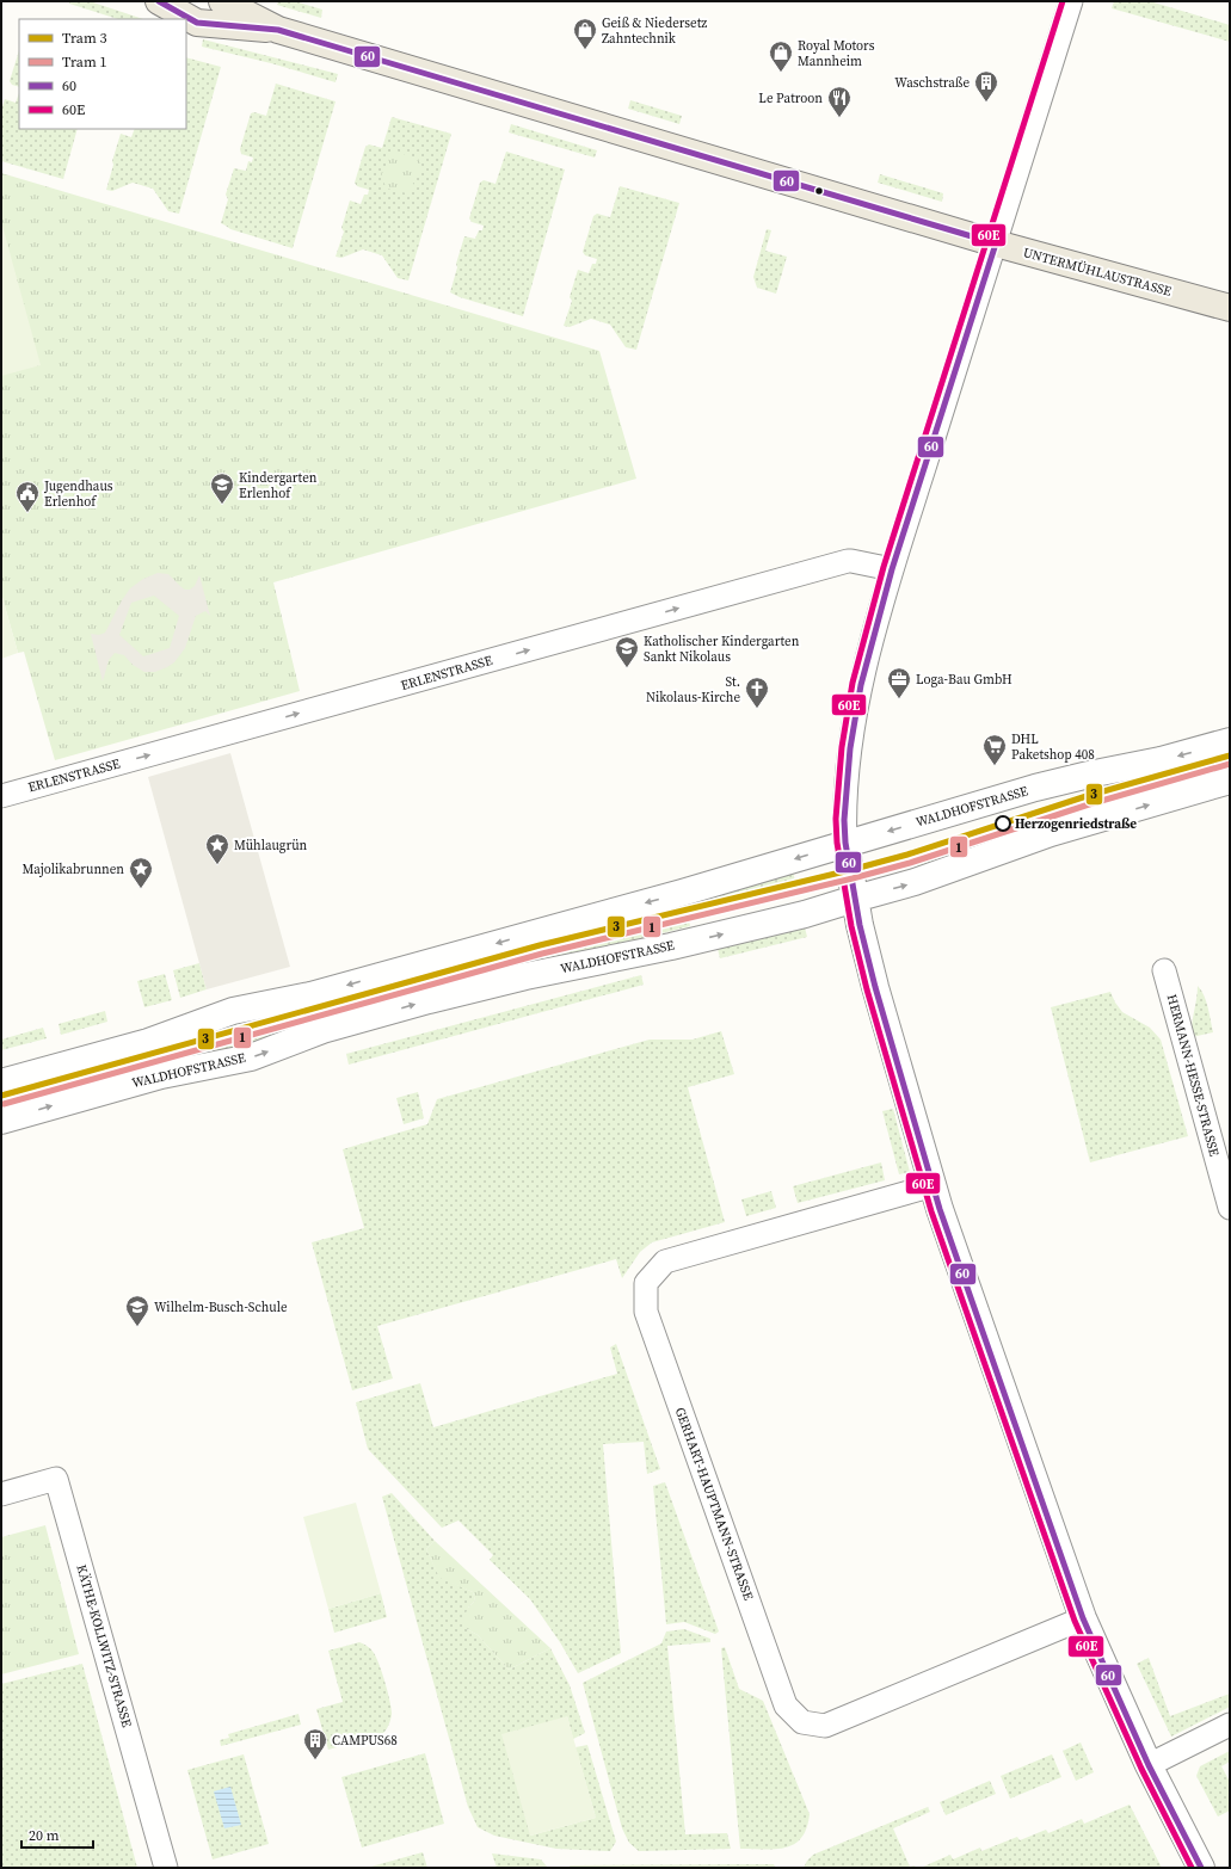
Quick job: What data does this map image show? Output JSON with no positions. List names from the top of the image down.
{
  "streets": {
    "main road": ["UNTERMÜHLAUSTRASSE"],
    "street": [
      "ERLENSTRASSE",
      "WALDHOFSTRASSE",
      "HERMANN-HESSE-STRASSE",
      "GERHART-HAUPTMANN-STRASSE",
      "KÄTHE-KOLLWITZ-STRASSE"
    ]
  },
  "one_way": ["ERLENSTRASSE"],
  "places": {
    "shop": ["Geiß & Niedersetz Zahntechnik", "Royal Motors Mannheim"],
    "building": ["Waschstraße", "CAMPUS68"],
    "restaurant": ["Le Patroon"],
    "school or university": ["Kindergarten Erlenhof", "Katholischer Kindergarten Sankt Nikolaus", "Wilhelm-Busch-Schule"],
    "public building": ["Jugendhaus Erlenhof"],
    "office": ["Loga-Bau GmbH"],
    "church": ["St. Nikolaus-Kirche"],
    "supermarket": ["DHL Paketshop 408"],
    "other": ["Herzogenriedstraße"],
    "place": ["Mühlaugrün", "Majolikabrunnen"]
  },
  "lines": [
    "transit line 60",
    "transit line 60E",
    "tram line 3",
    "tram line 1"
  ],
  "legend": [
    "Tram 3",
    "Tram 1",
    "60",
    "60E"
  ],
  "scale_bar": "20 m"
}
